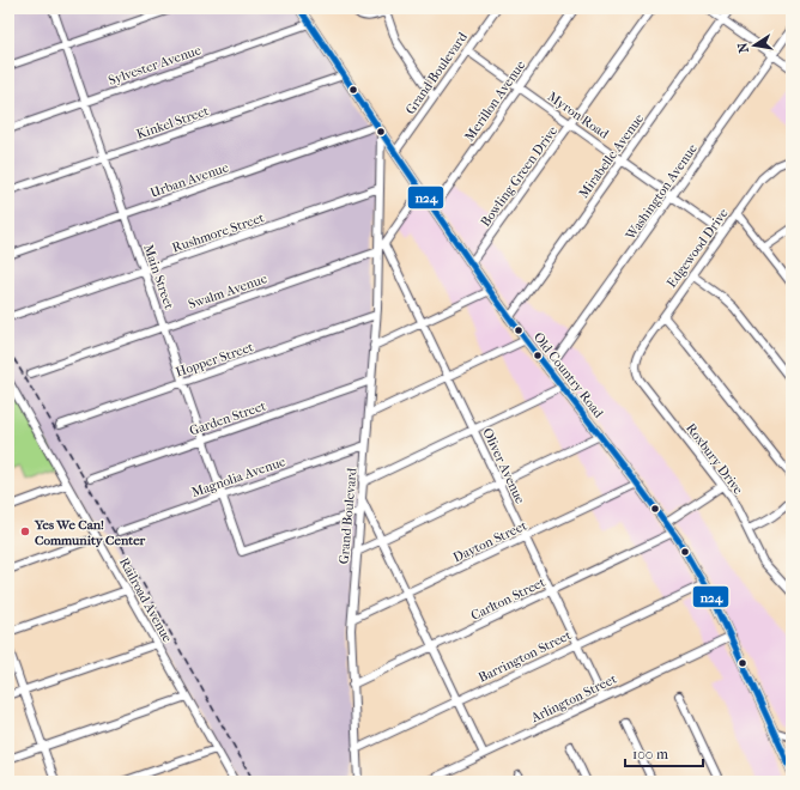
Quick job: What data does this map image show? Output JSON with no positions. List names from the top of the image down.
{
  "streets": {
    "main road": ["Old Country Road"],
    "street": [
      "Sylvester Avenue",
      "Grand Boulevard",
      "Merillon Avenue",
      "Myron Road",
      "Kinkel Street",
      "Mirabelle Avenue",
      "Bowling Green Drive",
      "Urban Avenue",
      "Washington Avenue",
      "Rushmore Street",
      "Edgewood Drive",
      "Main Street",
      "Swalm Avenue",
      "Hopper Street",
      "Garden Street",
      "Roxbury Drive",
      "Oliver Avenue",
      "Magnolia Avenue",
      "Dayton Street",
      "Carlton Street",
      "Railroad Avenue",
      "Barrington Street",
      "Arlington Street"
    ]
  },
  "crossings": [
    ["Sylvester Avenue", "Main Street"],
    ["Sylvester Avenue", "Old Country Road"],
    ["Grand Boulevard", "Myron Road"],
    ["Grand Boulevard", "Urban Avenue"],
    ["Grand Boulevard", "Rushmore Street"],
    ["Grand Boulevard", "Main Street"],
    ["Grand Boulevard", "Swalm Avenue"],
    ["Grand Boulevard", "Hopper Street"],
    ["Grand Boulevard", "Old Country Road"],
    ["Grand Boulevard", "Garden Street"],
    ["Grand Boulevard", "Magnolia Avenue"],
    ["Grand Boulevard", "Dayton Street"],
    ["Grand Boulevard", "Carlton Street"],
    ["Grand Boulevard", "Barrington Street"],
    ["Merillon Avenue", "Myron Road"],
    ["Merillon Avenue", "Old Country Road"],
    ["Myron Road", "Mirabelle Avenue"],
    ["Myron Road", "Bowling Green Drive"],
    ["Myron Road", "Washington Avenue"],
    ["Myron Road", "Edgewood Drive"],
    ["Kinkel Street", "Main Street"],
    ["Kinkel Street", "Old Country Road"],
    ["Mirabelle Avenue", "Old Country Road"],
    ["Bowling Green Drive", "Old Country Road"],
    ["Urban Avenue", "Main Street"],
    ["Urban Avenue", "Old Country Road"],
    ["Washington Avenue", "Old Country Road"],
    ["Rushmore Street", "Main Street"],
    ["Edgewood Drive", "Roxbury Drive"],
    ["Main Street", "Swalm Avenue"],
    ["Main Street", "Hopper Street"],
    ["Main Street", "Garden Street"],
    ["Main Street", "Magnolia Avenue"],
    ["Old Country Road", "Dayton Street"],
    ["Old Country Road", "Carlton Street"],
    ["Old Country Road", "Barrington Street"],
    ["Old Country Road", "Arlington Street"],
    ["Oliver Avenue", "Dayton Street"],
    ["Oliver Avenue", "Carlton Street"],
    ["Oliver Avenue", "Barrington Street"],
    ["Oliver Avenue", "Arlington Street"]
  ],
  "places": ["Yes We Can! Community Center"],
  "lines": ["transit line n24"],
  "scale_bar": "100 m",
  "north": "left"
}
